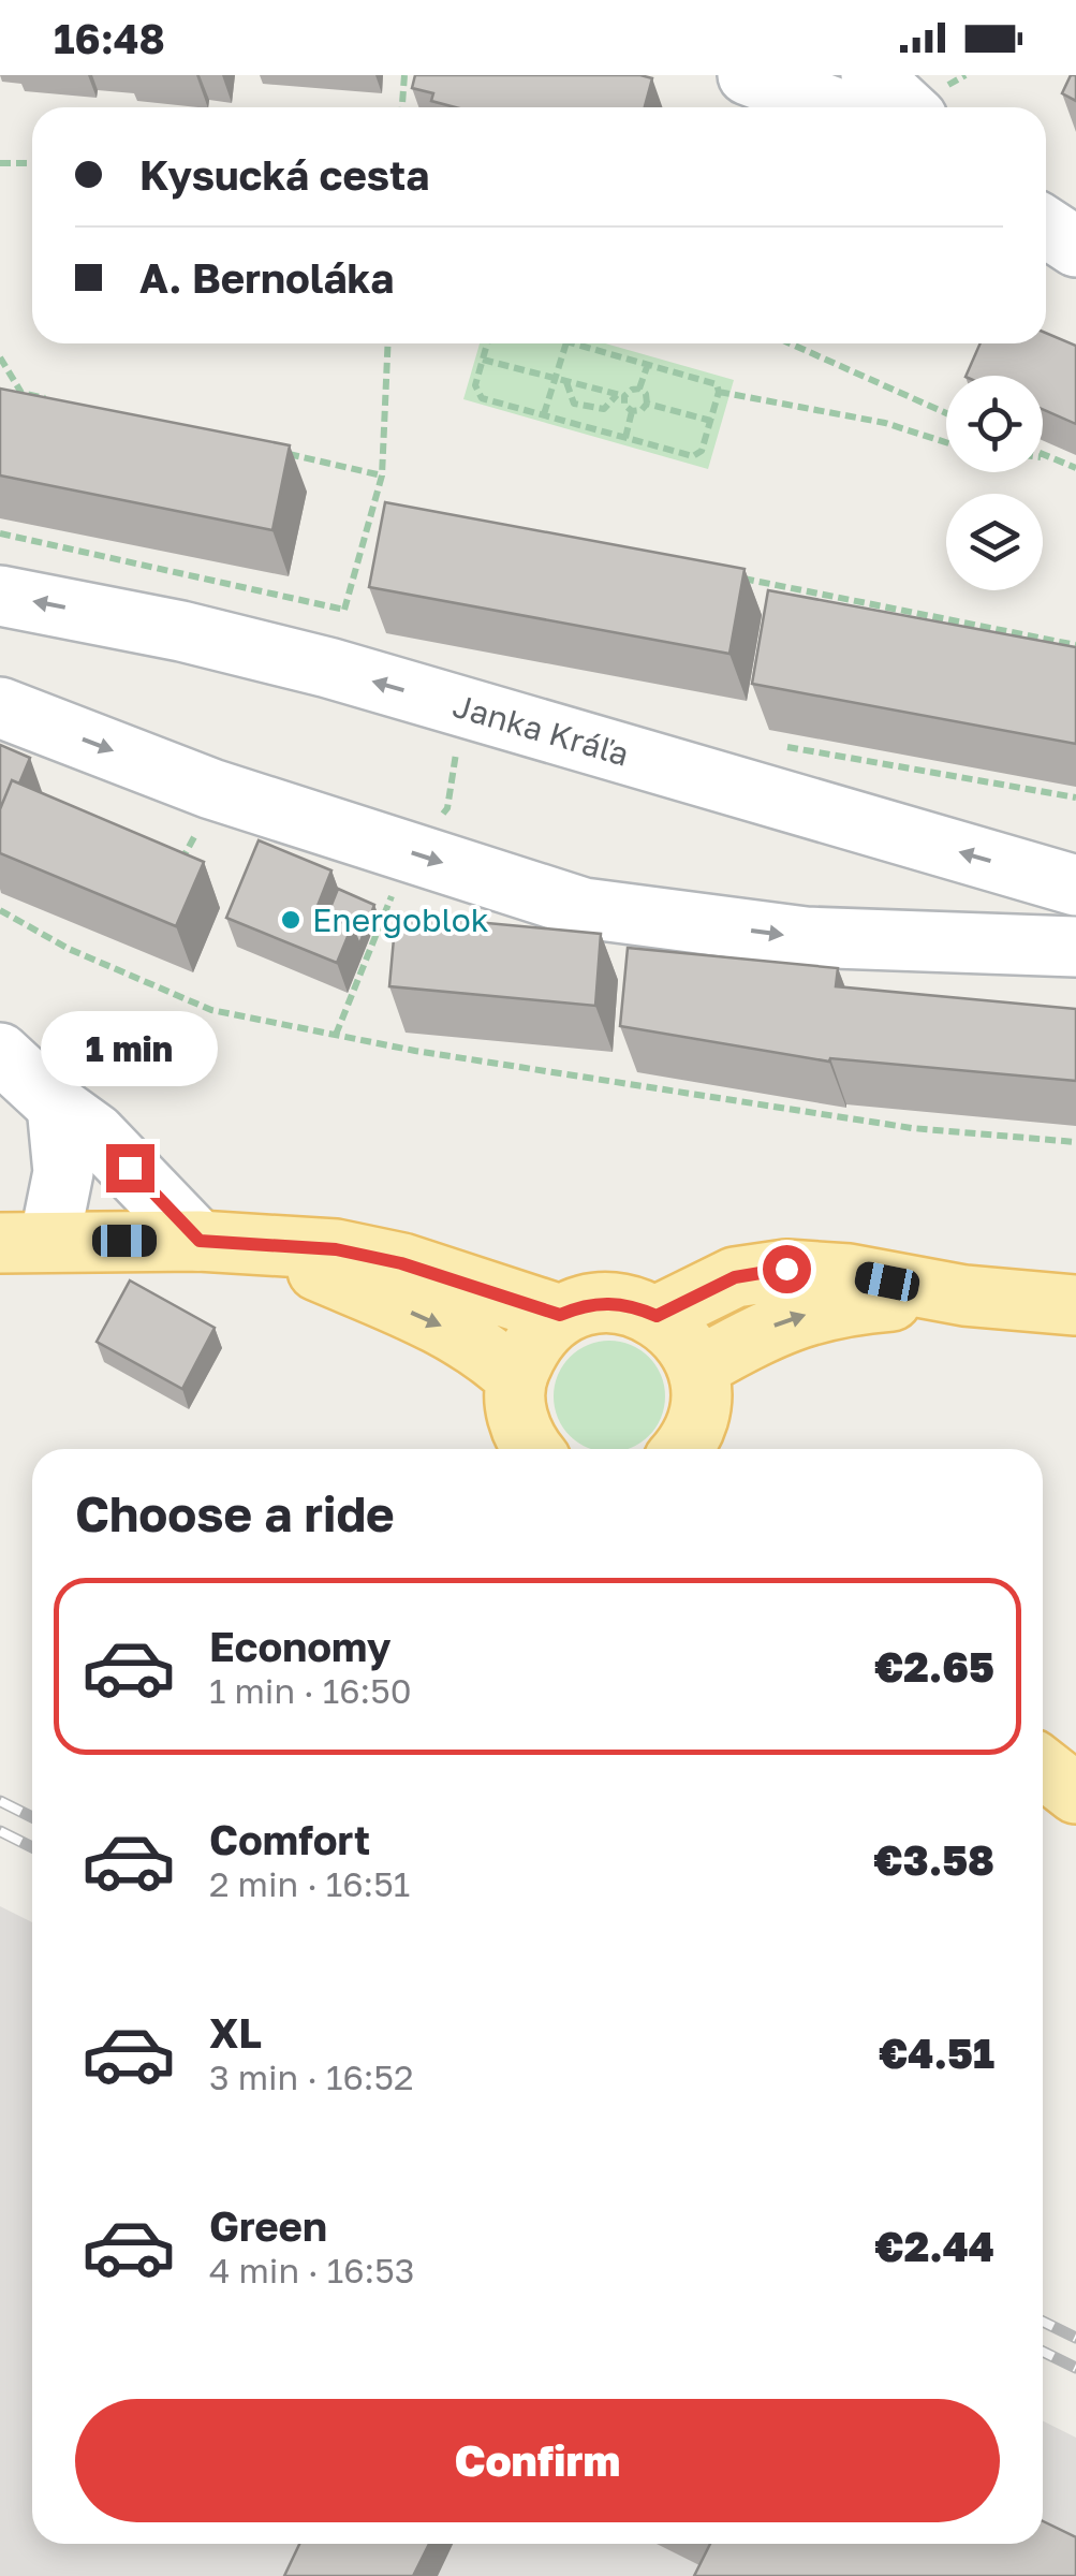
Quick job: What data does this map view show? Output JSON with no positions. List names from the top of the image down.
{
  "streets": {
    "street": ["Janka Kráľa"]
  },
  "places": ["Energoblok"],
  "page": {
    "status": "16:48",
    "banner": ["Kysucká cesta", "A. Bernoláka"],
    "bubble": "1 min",
    "heading": "Choose a ride",
    "list": [
      {
        "name": "Economy",
        "note": "1 min · 16:50",
        "value": "€2.65"
      },
      {
        "name": "Comfort",
        "note": "2 min · 16:51",
        "value": "€3.58"
      },
      {
        "name": "XL",
        "note": "3 min · 16:52",
        "value": "€4.51"
      },
      {
        "name": "Green",
        "note": "4 min · 16:53",
        "value": "€2.44"
      }
    ],
    "buttons": "Confirm"
  }
}
